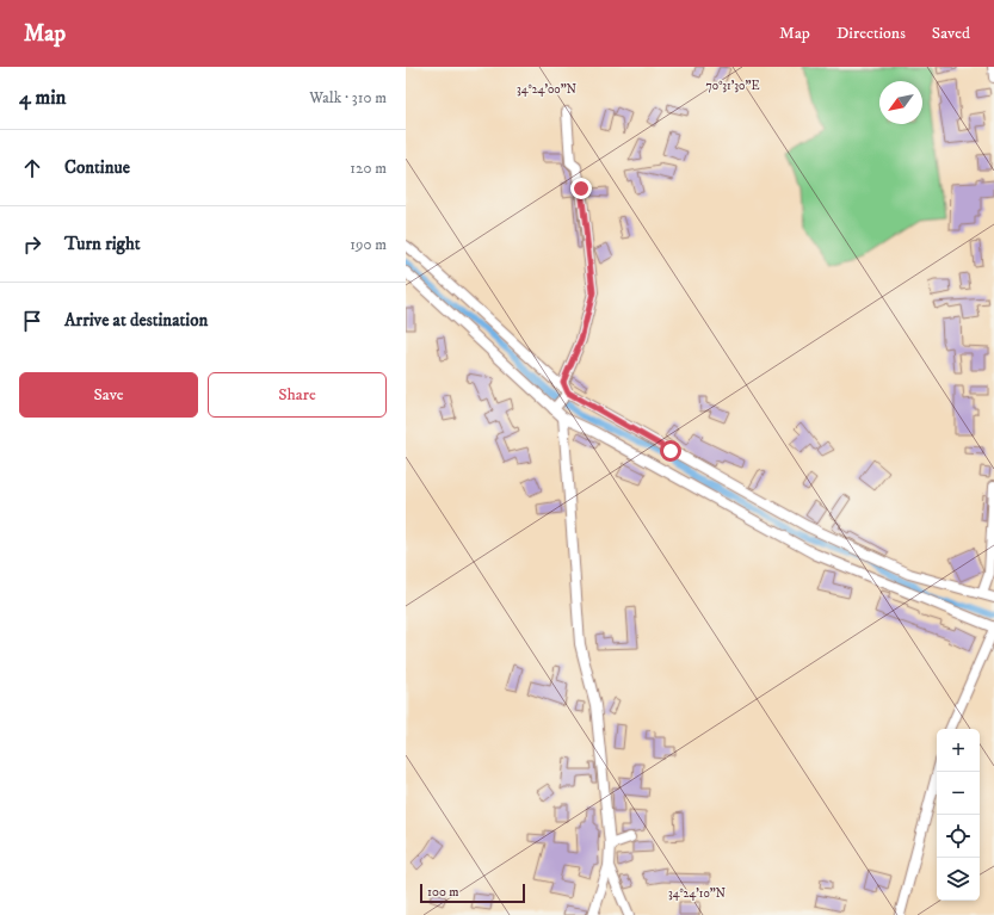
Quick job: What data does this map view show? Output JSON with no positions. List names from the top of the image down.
{
  "scale_bar": "100 m",
  "north": "bottom left",
  "page": {
    "header": "Map",
    "nav": ["Map", "Directions", "Saved"],
    "heading": ["4 min", "Walk · 310 m"],
    "list": [
      ["Continue", "120 m"],
      ["Turn right", "190 m"],
      "Arrive at destination"
    ],
    "buttons": ["Save", "Share"],
    "map_buttons": ["+", "−"],
    "scale": "100 m"
  },
  "coordinates": ["70°31'30\"E", "34°24'00\"N", "34°24'10\"N"]
}
